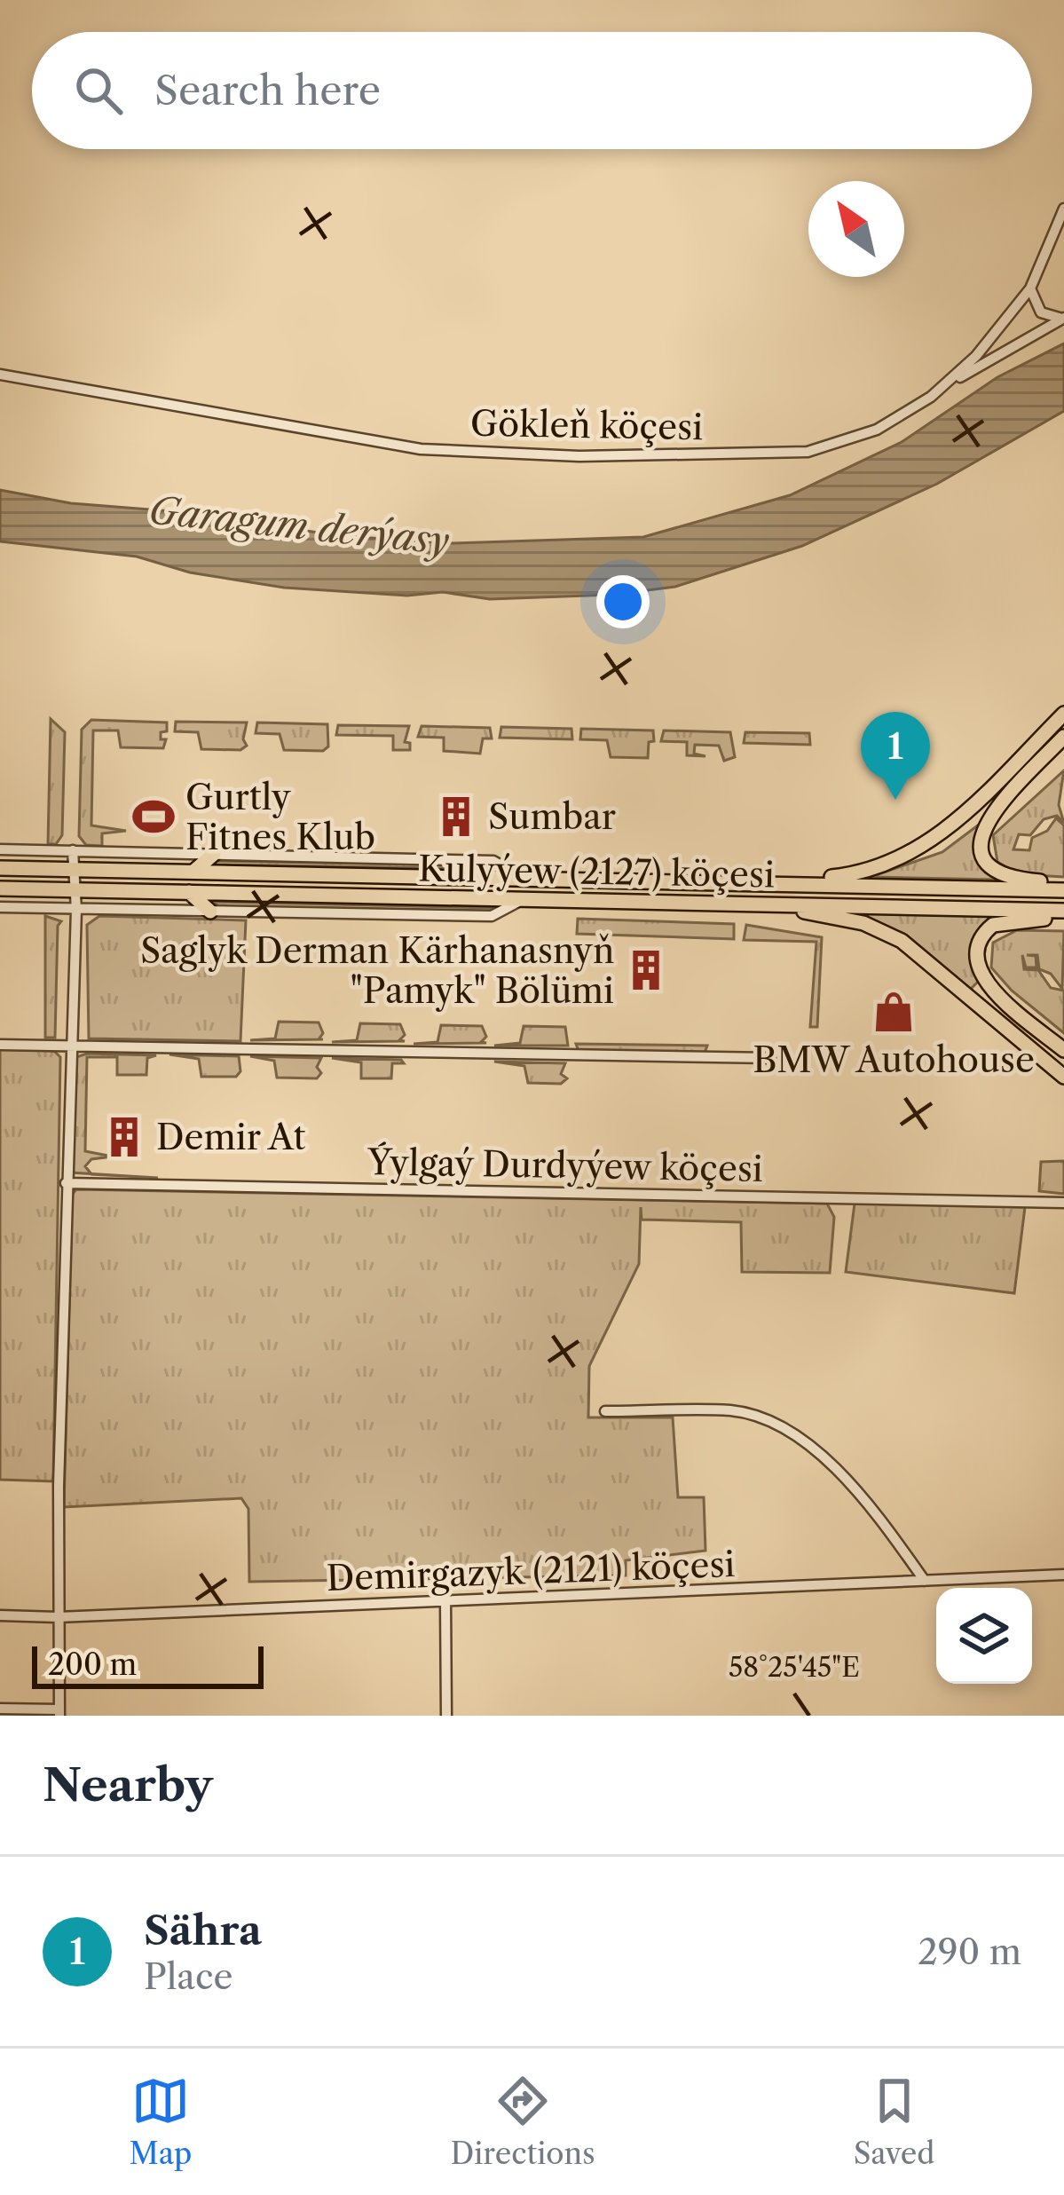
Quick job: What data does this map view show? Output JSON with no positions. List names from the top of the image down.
{
  "streets": {
    "highway": ["Kulyýew (2127) köçesi"],
    "street": ["Gökleň köçesi", "Ýylgaý Durdyýew köçesi", "Demirgazyk (2121) köçesi"]
  },
  "water": ["Garagum derýasy"],
  "places": {
    "sports": ["Gurtly Fitnes Klub"],
    "building": ["Sumbar", "Saglyk Derman Kärhanasnyň \"Pamyk\" Bölümi", "Demir At"],
    "shop": ["BMW Autohouse"]
  },
  "scale_bar": "200 m",
  "north": "top left",
  "page": {
    "search": "Search here",
    "pins": "1",
    "scale": "200 m",
    "heading": "Nearby",
    "list": [
      {
        "mark": "1",
        "name": "Sähra",
        "note": "Place",
        "value": "290 m"
      }
    ],
    "nav": ["Map", "Directions", "Saved"]
  },
  "coordinates": ["58°25'45\"E"]
}
